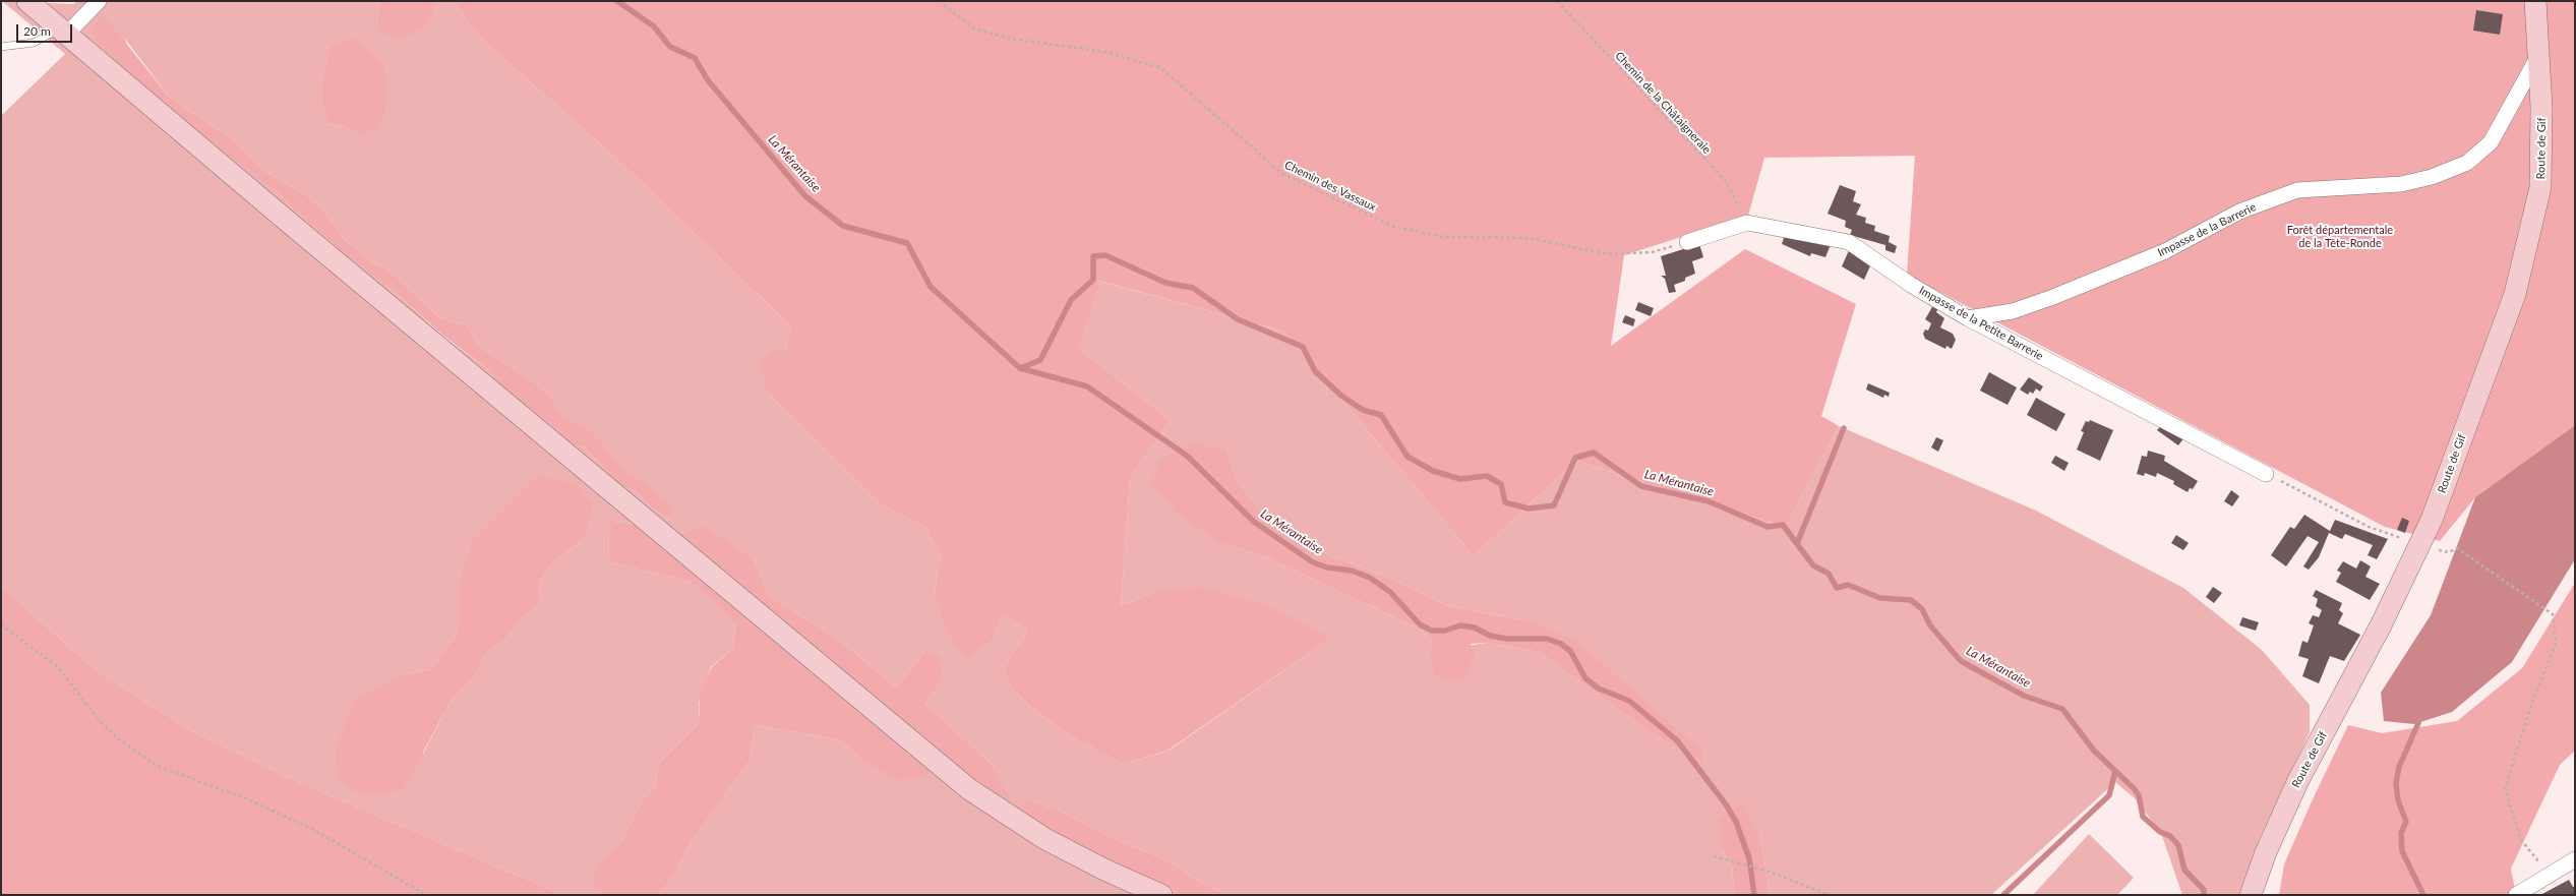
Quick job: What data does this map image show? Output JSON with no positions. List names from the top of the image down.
{
  "streets": {
    "street": ["Route de Gif", "Impasse de la Barrerie", "Impasse de la Petite Barrerie"],
    "path": ["Chemin de la Châtaigneraie", "Chemin des Vassaux"]
  },
  "crossings": [
    ["Chemin de la Châtaigneraie", "Impasse de la Petite Barrerie"],
    ["Route de Gif", "Impasse de la Barrerie"],
    ["Impasse de la Barrerie", "Impasse de la Petite Barrerie"]
  ],
  "water": ["La Mérantaise"],
  "parks": ["Forêt départementale de la Tête-Ronde"],
  "scale_bar": "20 m"
}
